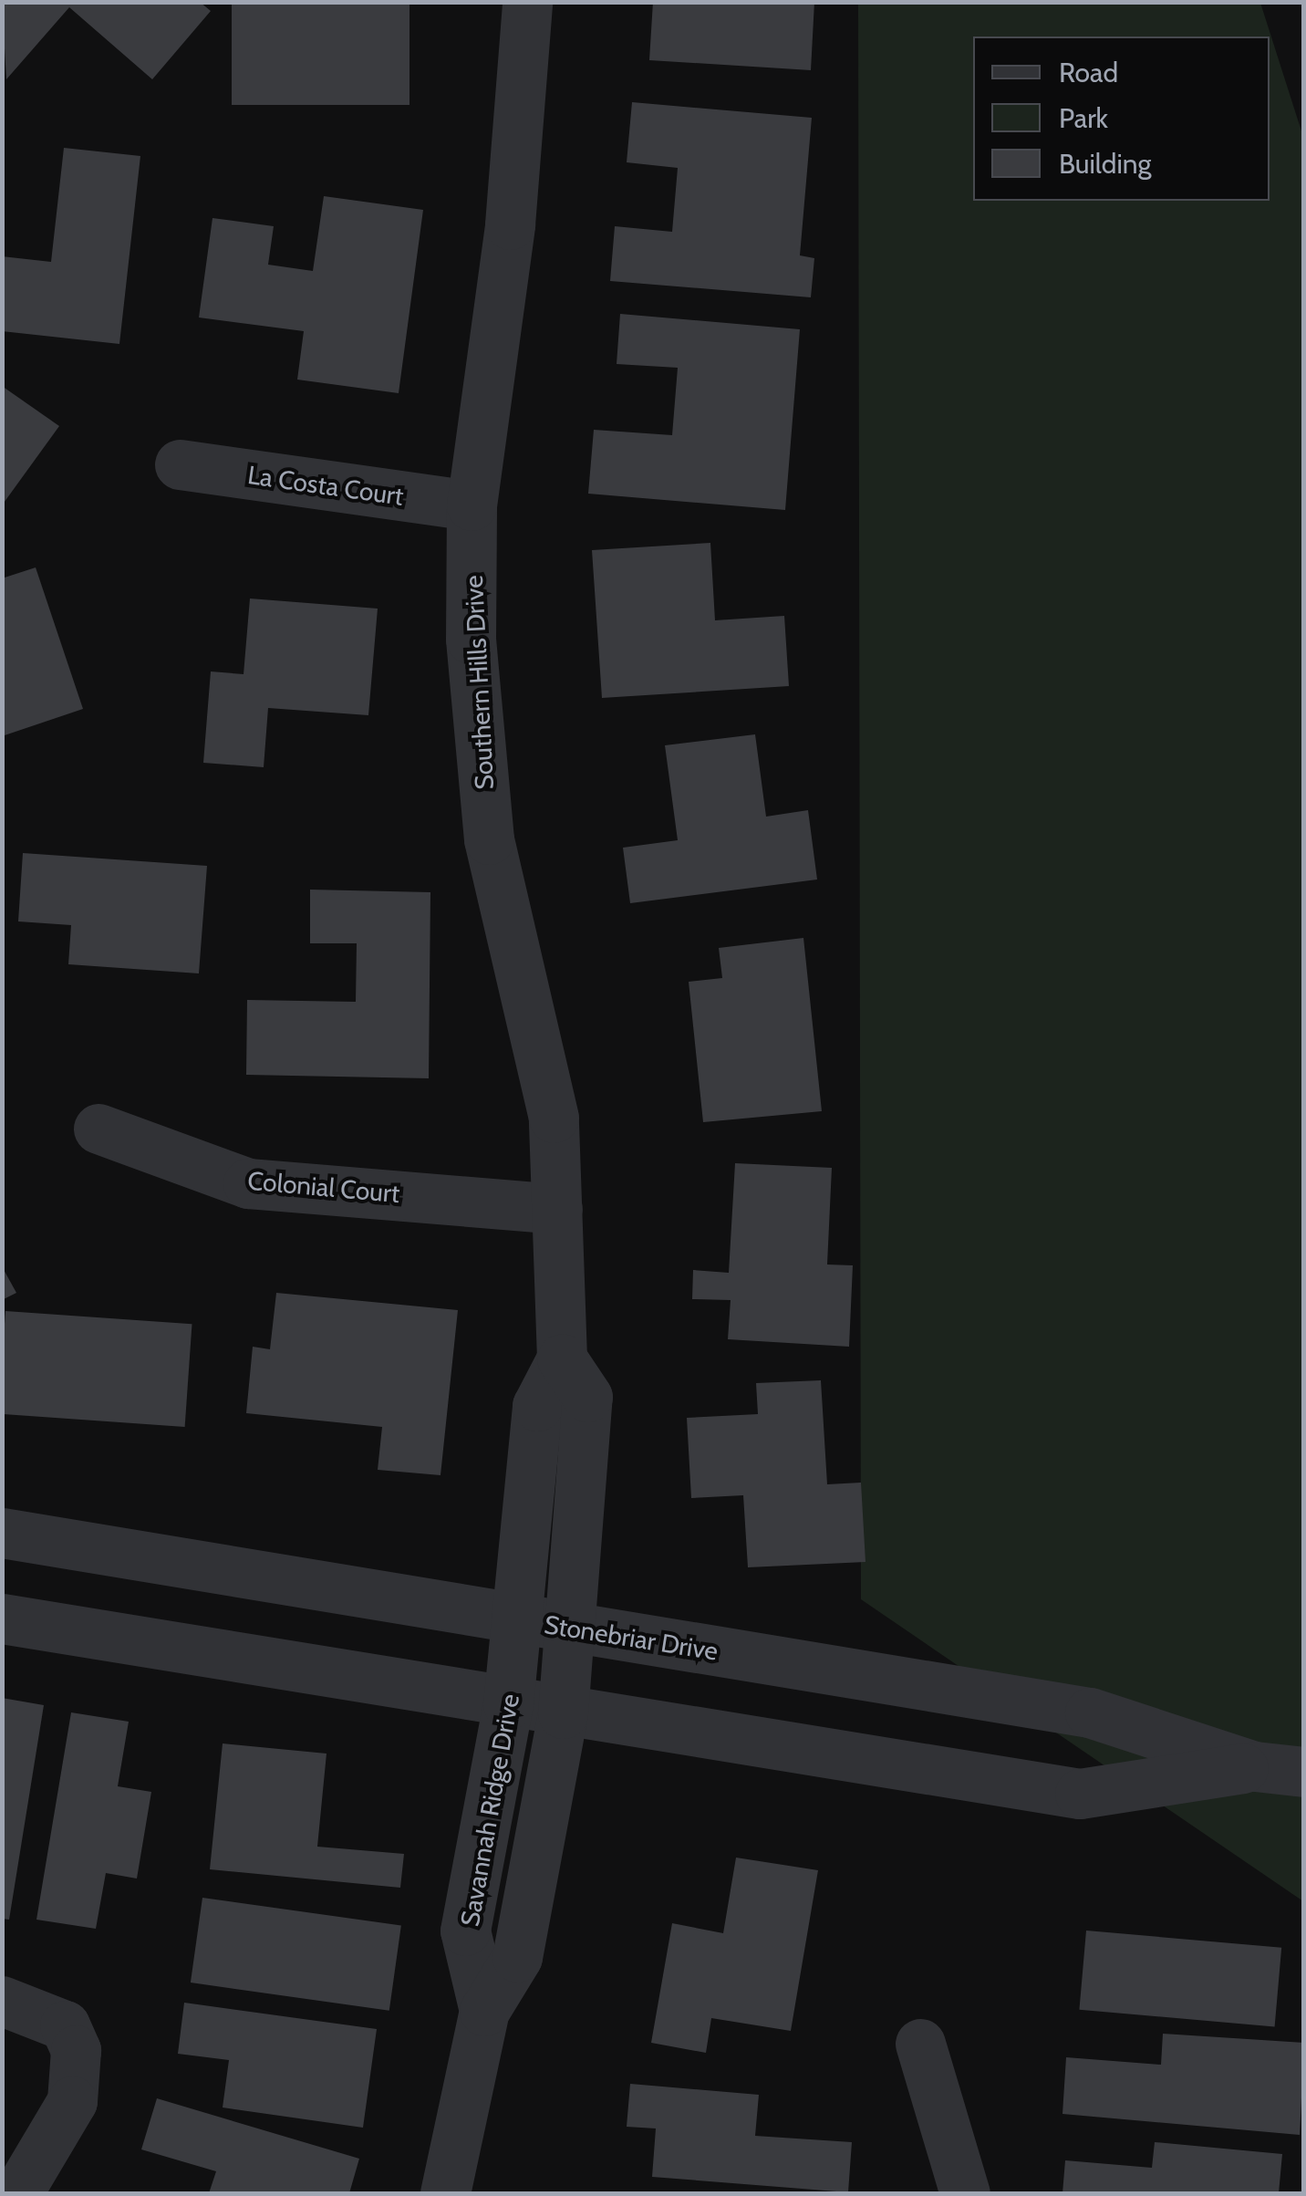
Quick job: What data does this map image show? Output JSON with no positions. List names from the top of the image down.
{
  "streets": {
    "street": [
      "La Costa Court",
      "Southern Hills Drive",
      "Colonial Court",
      "Stonebriar Drive",
      "Savannah Ridge Drive"
    ]
  },
  "crossings": [
    ["La Costa Court", "Southern Hills Drive"],
    ["Southern Hills Drive", "Colonial Court"],
    ["Southern Hills Drive", "Stonebriar Drive"],
    ["Southern Hills Drive", "Savannah Ridge Drive"],
    ["Stonebriar Drive", "Savannah Ridge Drive"]
  ],
  "legend": ["Road", "Park", "Building"]
}
